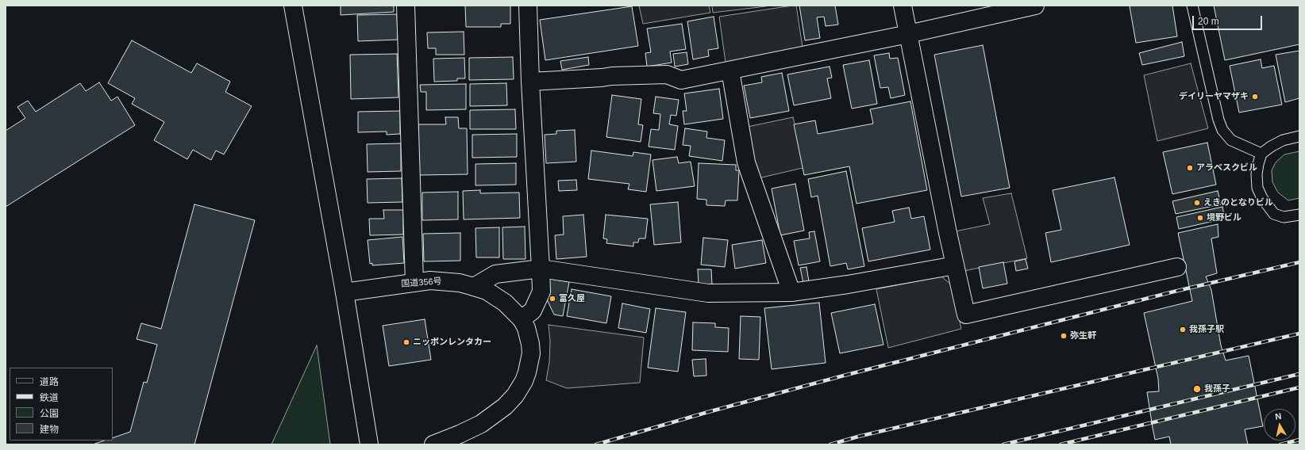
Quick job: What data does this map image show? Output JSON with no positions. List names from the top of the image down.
{
  "streets": {
    "main road": ["国道356号"]
  },
  "places": [
    "デイリーヤマザキ",
    "アラベスクビル",
    "えきのとなりビル",
    "境野ビル",
    "富久屋",
    "我孫子駅",
    "弥生軒",
    "ニッポンレンタカー",
    "我孫子"
  ],
  "legend": [
    "道路",
    "鉄道",
    "公園",
    "建物"
  ],
  "scale_bar": "20 m",
  "north": "top"
}
